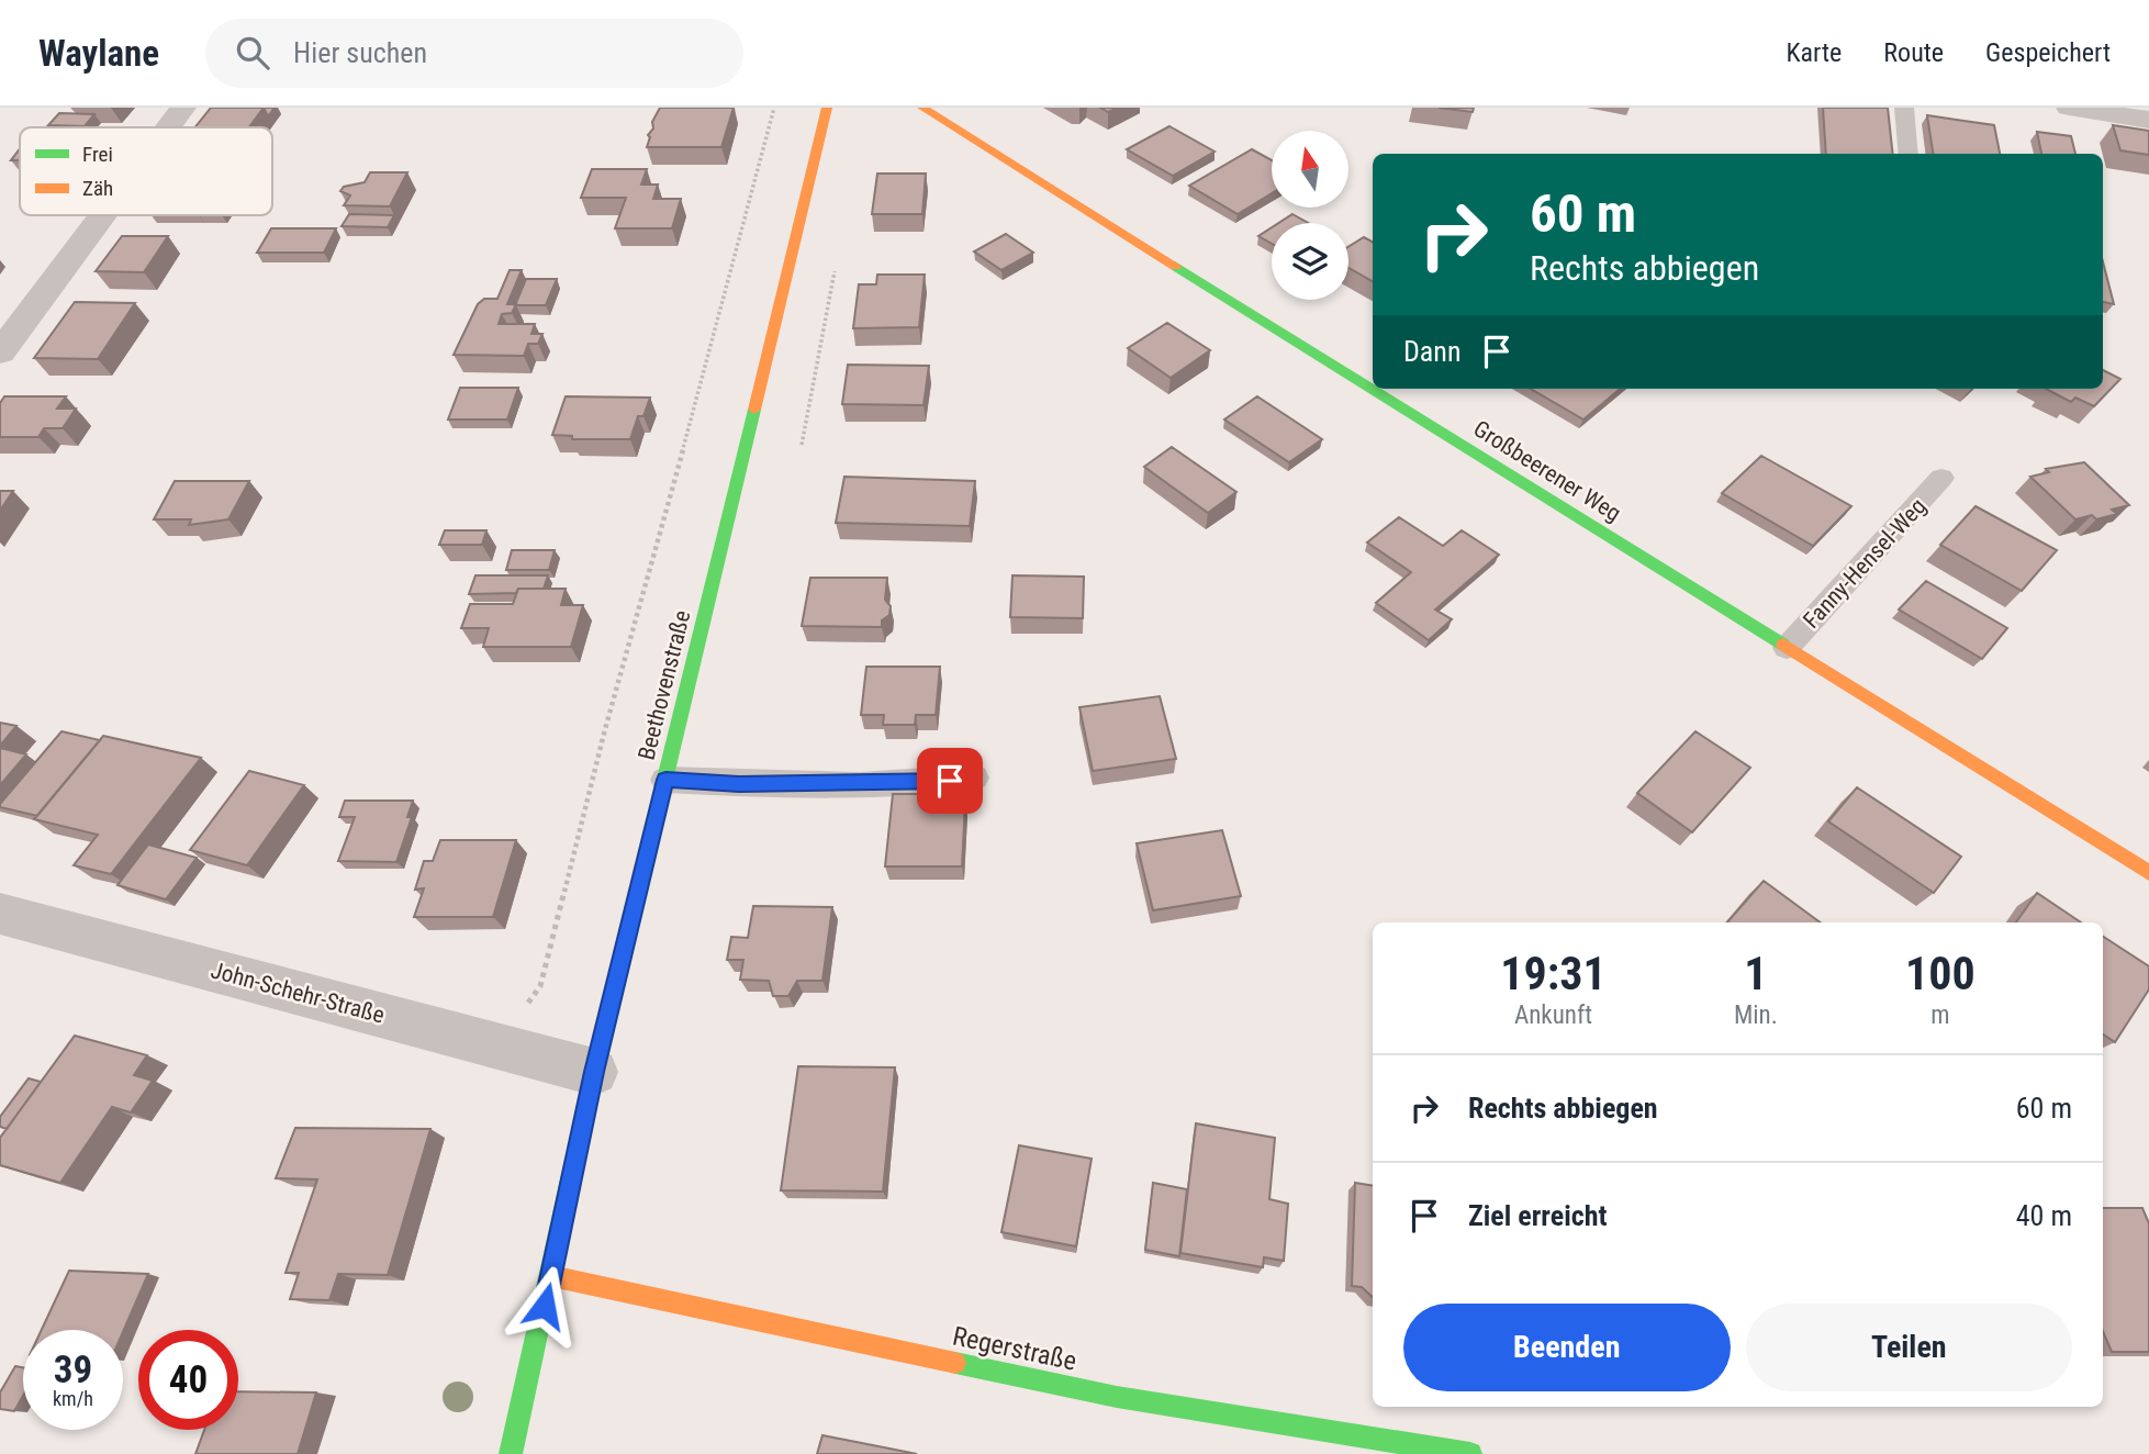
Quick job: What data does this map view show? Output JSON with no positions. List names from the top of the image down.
{
  "streets": {
    "street": [
      "Großbeerener Weg",
      "Beethovenstraße",
      "John-Schehr-Straße",
      "Regerstraße"
    ],
    "lane": ["Fanny-Hensel-Weg"]
  },
  "crossings": [
    ["Großbeerener Weg", "Fanny-Hensel-Weg"],
    ["Beethovenstraße", "John-Schehr-Straße"],
    ["Beethovenstraße", "Regerstraße"]
  ],
  "legend": ["Frei", "Zäh"],
  "north": "top",
  "page": {
    "header": "Waylane",
    "search": "Hier suchen",
    "nav": ["Karte", "Route", "Gespeichert"],
    "turn": ["60 m", "Rechts abbiegen"],
    "then": "Dann",
    "eta": [
      "19:31",
      "Ankunft",
      "1",
      "Min.",
      "100",
      "m"
    ],
    "list": [
      {
        "name": "Rechts abbiegen",
        "value": "60 m"
      },
      {
        "name": "Ziel erreicht",
        "value": "40 m"
      }
    ],
    "buttons": ["Beenden", "Teilen"],
    "speed": "39 km/h",
    "limit": "40"
  }
}
